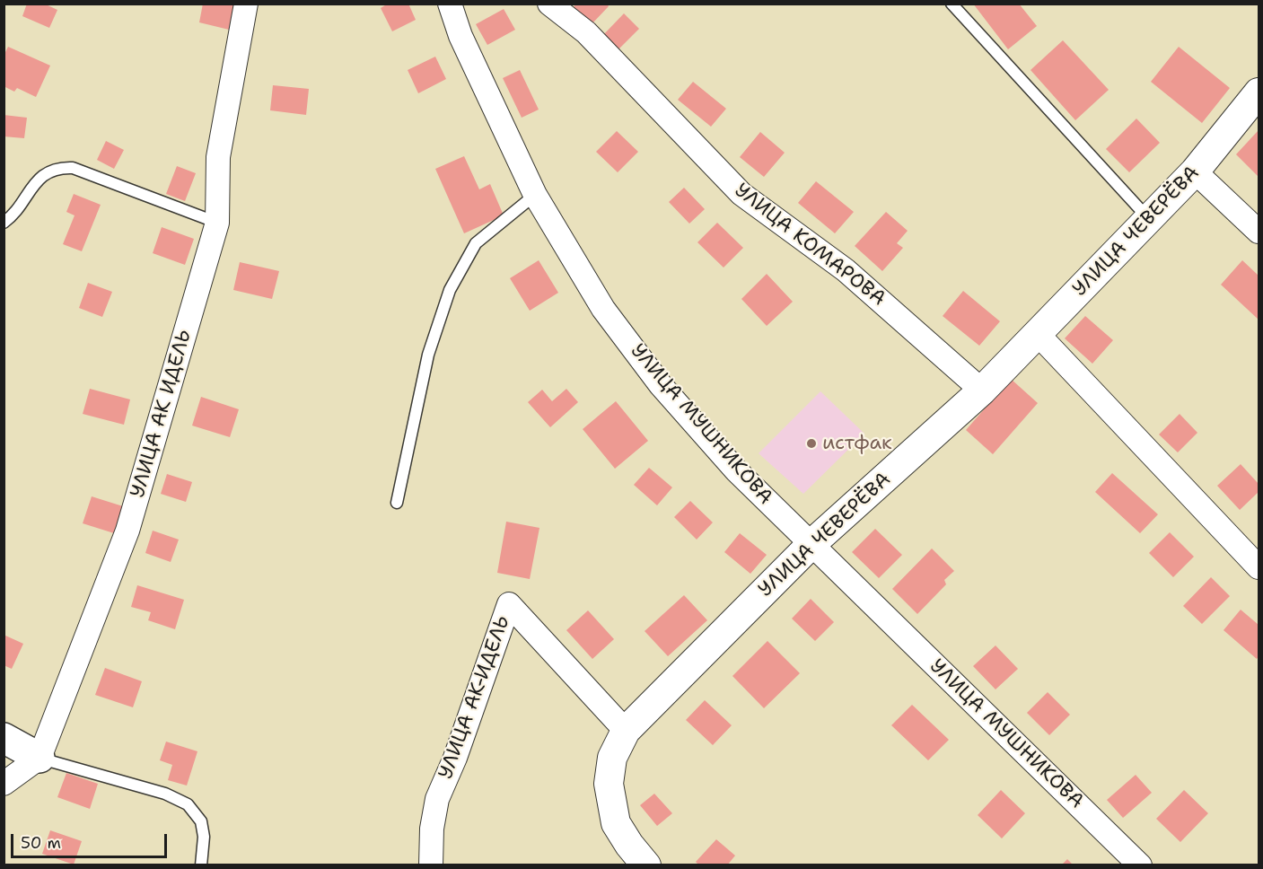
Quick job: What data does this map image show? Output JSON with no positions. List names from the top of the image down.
{
  "streets": {
    "street": [
      "УЛИЦА ЧЕВЕРЁВА",
      "УЛИЦА КОМАРОВА",
      "УЛИЦА АК ИДЕЛЬ",
      "УЛИЦА МУШНИКОВА",
      "УЛИЦА АК-ИДЕЛЬ"
    ]
  },
  "crossings": [
    ["УЛИЦА ЧЕВЕРЁВА", "УЛИЦА КОМАРОВА"],
    ["УЛИЦА ЧЕВЕРЁВА", "УЛИЦА МУШНИКОВА"],
    ["УЛИЦА ЧЕВЕРЁВА", "УЛИЦА АК-ИДЕЛЬ"]
  ],
  "places": ["истфак"],
  "scale_bar": "50 m"
}
